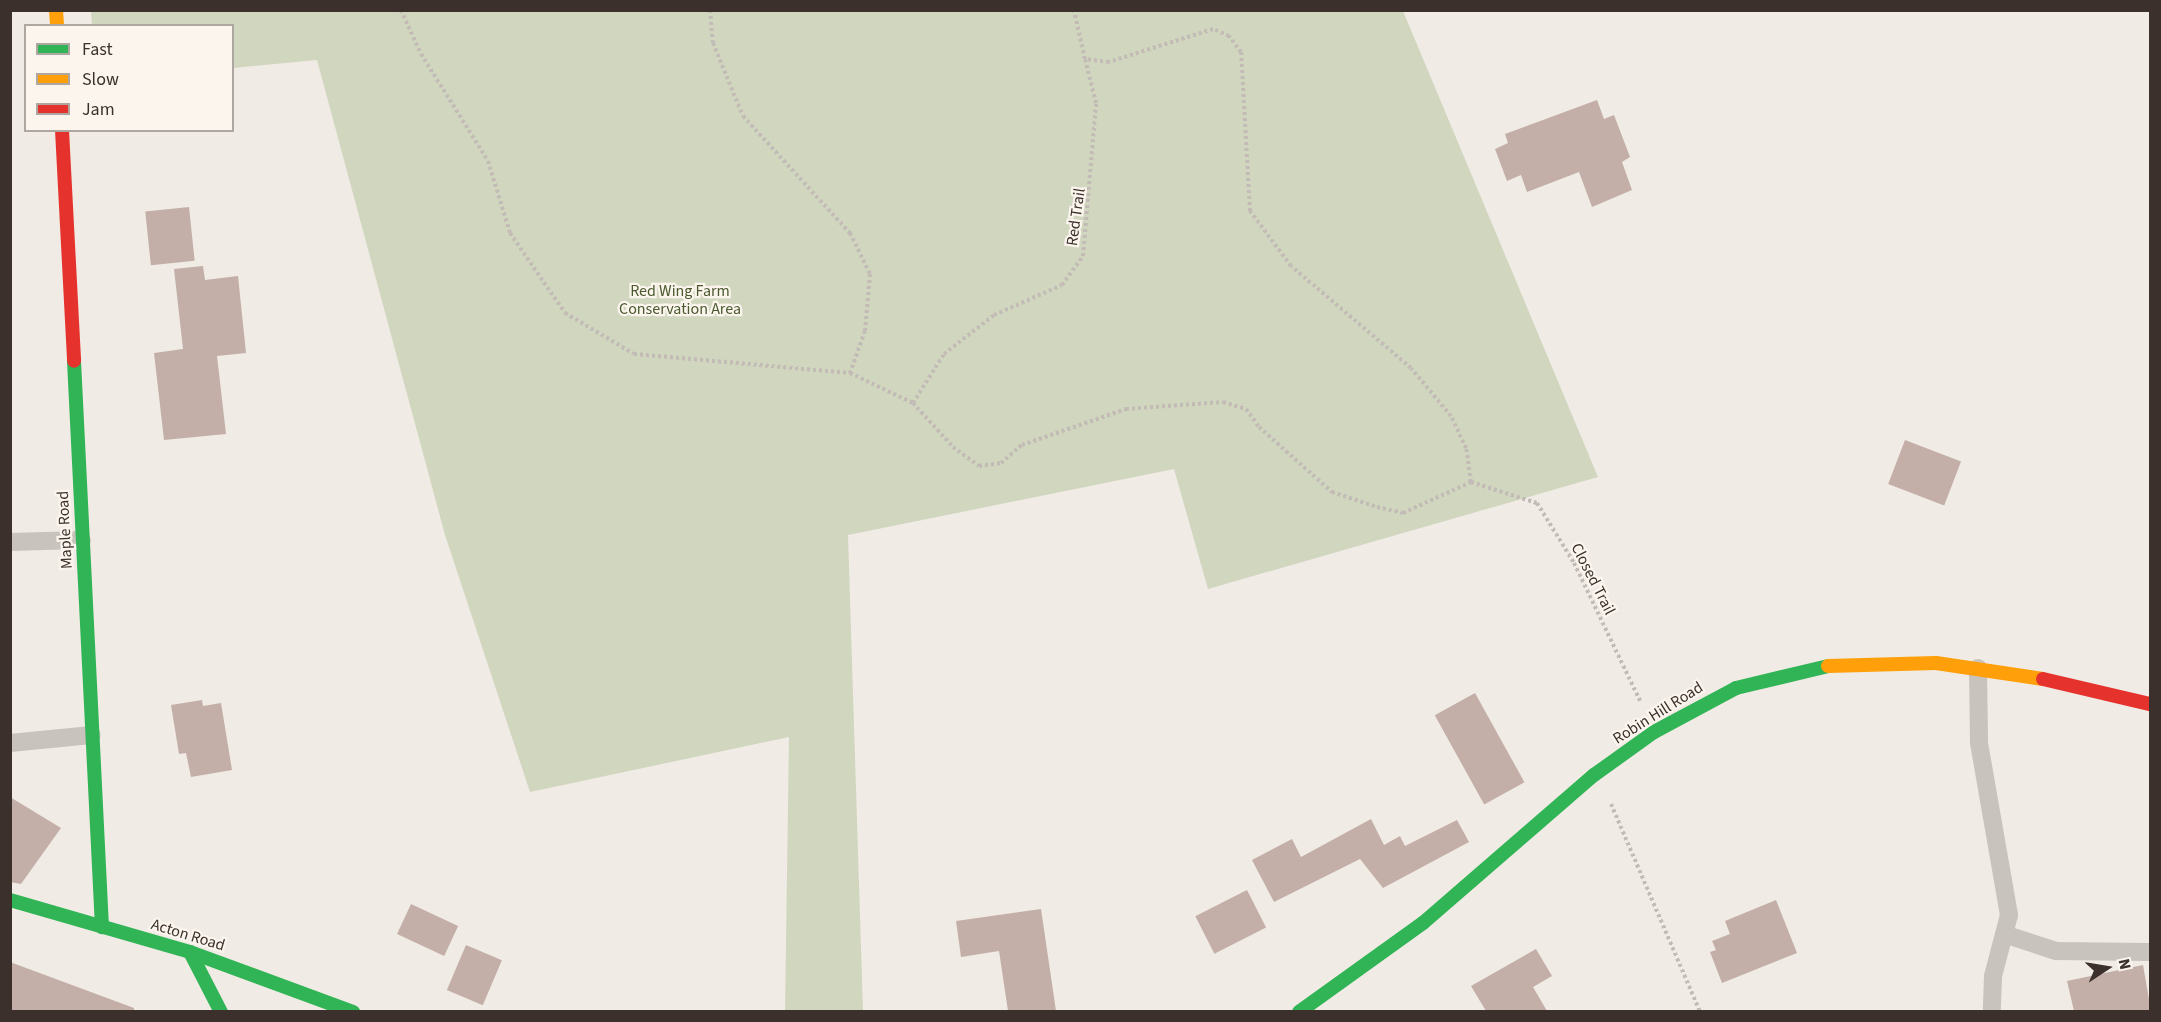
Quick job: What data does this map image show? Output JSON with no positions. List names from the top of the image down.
{
  "streets": {
    "main road": ["Maple Road", "Robin Hill Road", "Acton Road"],
    "path": ["Red Trail", "Closed Trail"]
  },
  "crossings": [
    ["Maple Road", "Acton Road"],
    ["Closed Trail", "Robin Hill Road"]
  ],
  "parks": ["Red Wing Farm Conservation Area"],
  "legend": ["Fast", "Slow", "Jam"],
  "north": "right"
}
